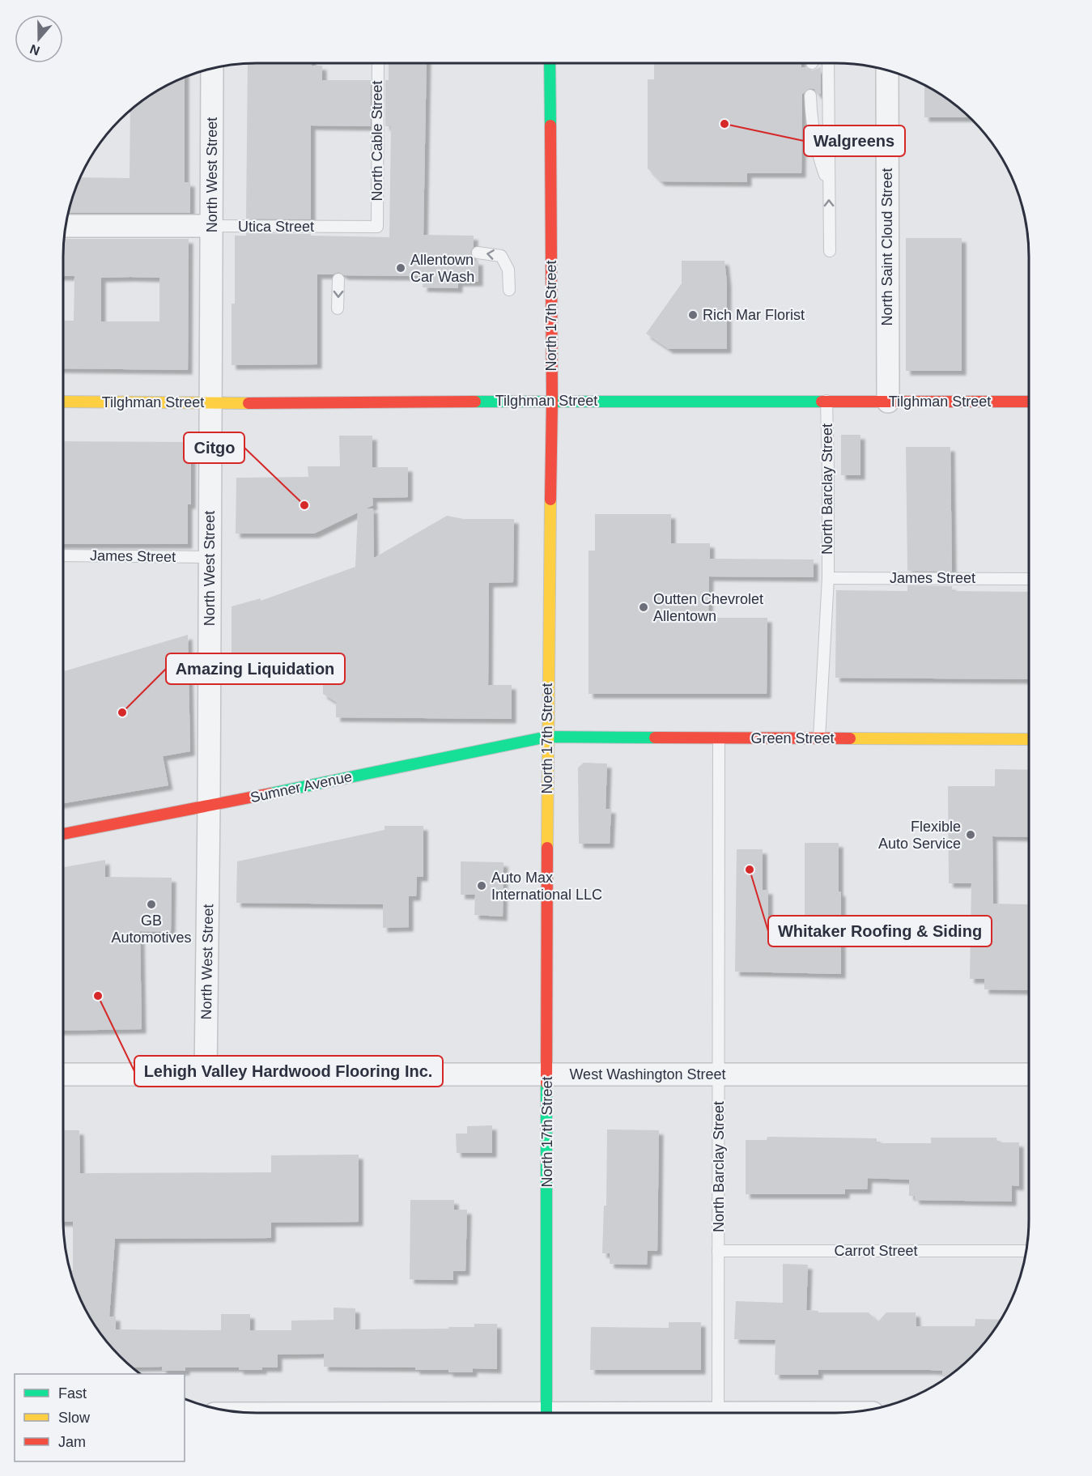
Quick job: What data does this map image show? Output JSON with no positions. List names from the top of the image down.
{
  "streets": {
    "street": [
      "North West Street",
      "Utica Street",
      "North Saint Cloud Street",
      "North 17th Street",
      "Tilghman Street",
      "Green Street",
      "Sumner Avenue",
      "West Washington Street"
    ],
    "lane": [
      "North Cable Street",
      "North Barclay Street",
      "James Street",
      "Carrot Street"
    ]
  },
  "crossings": [
    ["North Cable Street", "Utica Street"],
    ["North West Street", "Utica Street"],
    ["North West Street", "Tilghman Street"],
    ["North West Street", "James Street"],
    ["North West Street", "Sumner Avenue"],
    ["North West Street", "West Washington Street"],
    ["North Saint Cloud Street", "Tilghman Street"],
    ["North 17th Street", "Tilghman Street"],
    ["North 17th Street", "Green Street"],
    ["North 17th Street", "Sumner Avenue"],
    ["North 17th Street", "West Washington Street"],
    ["Tilghman Street", "North Barclay Street"],
    ["North Barclay Street", "James Street"],
    ["North Barclay Street", "Green Street"],
    ["North Barclay Street", "West Washington Street"],
    ["North Barclay Street", "Carrot Street"],
    ["Green Street", "Sumner Avenue"]
  ],
  "places": [
    "Walgreens",
    "Allentown Car Wash",
    "Rich Mar Florist",
    "Citgo",
    "Outten Chevrolet Allentown",
    "Amazing Liquidation",
    "Flexible Auto Service",
    "Whitaker Roofing & Siding",
    "Auto Max International LLC",
    "GB Automotives",
    "Lehigh Valley Hardwood Flooring Inc."
  ],
  "legend": ["Fast", "Slow", "Jam"],
  "north": "bottom"
}
